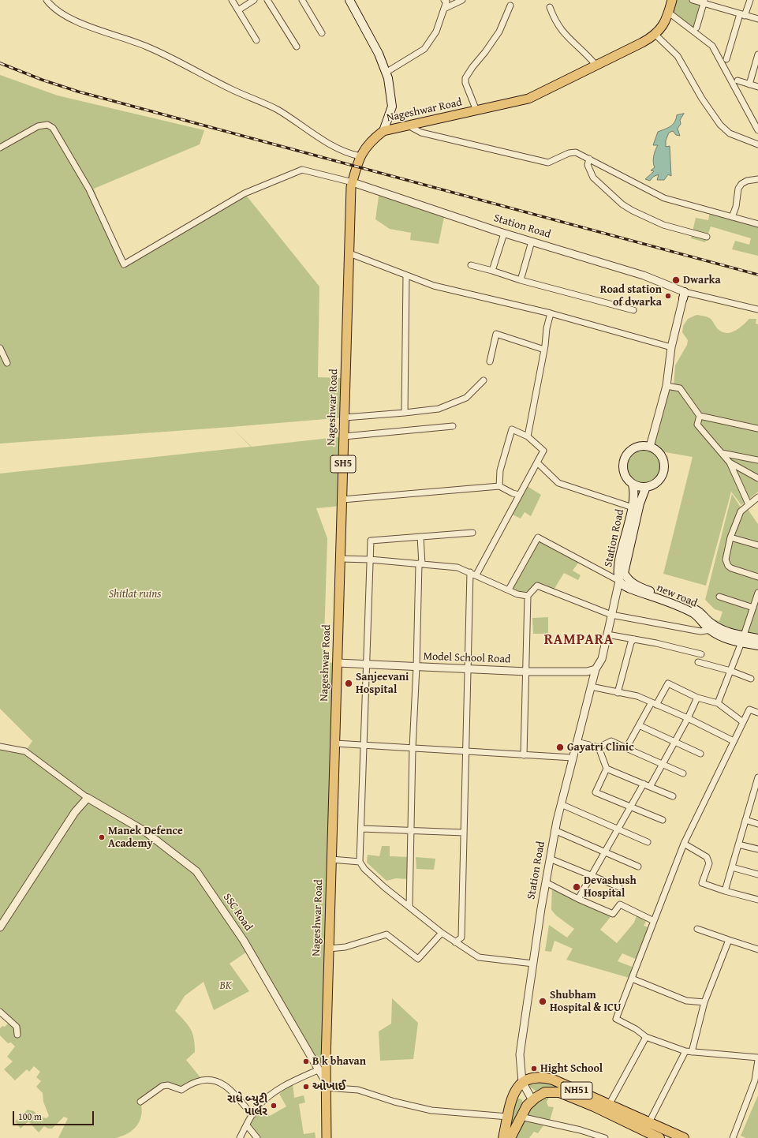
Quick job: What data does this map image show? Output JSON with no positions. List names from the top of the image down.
{
  "streets": {
    "highway": ["NH51"],
    "main road": [
      "Nageshwar Road",
      "Station Road",
      "SH5",
      "new road"
    ],
    "street": ["Model School Road", "SSC Road"]
  },
  "crossings": [
    ["Nageshwar Road", "Station Road"],
    ["Nageshwar Road", "Model School Road"],
    ["Nageshwar Road", "SSC Road"],
    ["Station Road", "new road"],
    ["Station Road", "Model School Road"],
    ["Station Road", "NH51"]
  ],
  "districts": ["RAMPARA"],
  "parks": ["Shitlat ruins", "BK"],
  "places": [
    "Dwarka",
    "Road station of dwarka",
    "Sanjeevani Hospital",
    "Gayatri Clinic",
    "Manek Defence Academy",
    "Devashush Hospital",
    "Shubham Hospital & ICU",
    "B k bhavan",
    "Hight School",
    "ઓખાઈ",
    "રાધે બ્યુટી પાર્લર"
  ],
  "scale_bar": "100 m"
}
